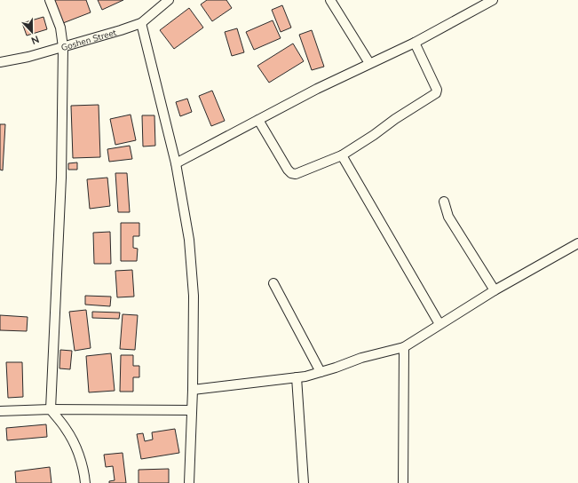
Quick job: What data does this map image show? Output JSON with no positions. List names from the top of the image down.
{
  "streets": {
    "street": ["Goshen Street"]
  },
  "north": "bottom"
}
